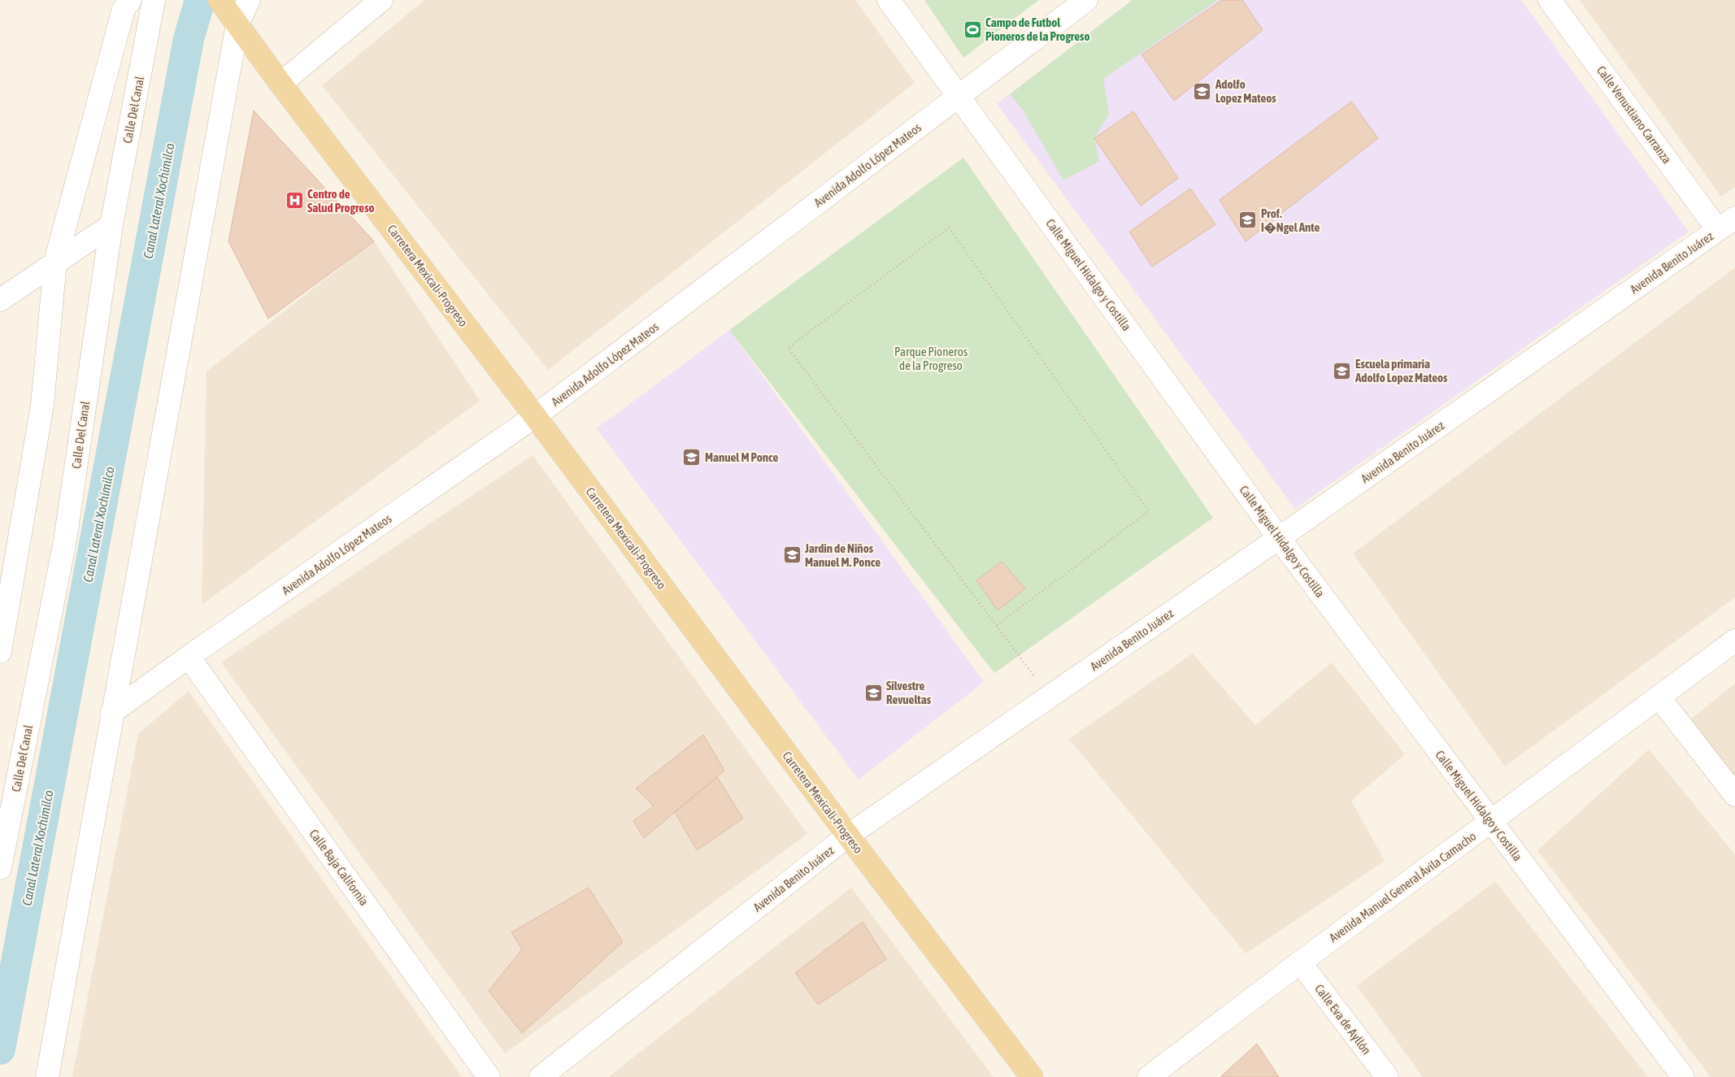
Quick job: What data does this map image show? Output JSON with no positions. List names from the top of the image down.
{
  "streets": {
    "main road": ["Carretera Mexicali-Progreso"],
    "street": [
      "Calle Del Canal",
      "Calle Venustiano Carranza",
      "Avenida Adolfo López Mateos",
      "Avenida Benito Juárez",
      "Calle Miguel Hidalgo y Costilla",
      "Calle Baja California",
      "Avenida Manuel General Ávila Camacho",
      "Calle Eva de Ayllón"
    ]
  },
  "crossings": [
    ["Calle Venustiano Carranza", "Avenida Benito Juárez"],
    ["Avenida Adolfo López Mateos", "Calle Miguel Hidalgo y Costilla"],
    ["Avenida Adolfo López Mateos", "Carretera Mexicali-Progreso"],
    ["Avenida Adolfo López Mateos", "Calle Baja California"],
    ["Avenida Benito Juárez", "Calle Miguel Hidalgo y Costilla"],
    ["Avenida Benito Juárez", "Carretera Mexicali-Progreso"],
    ["Calle Miguel Hidalgo y Costilla", "Avenida Manuel General Ávila Camacho"],
    ["Avenida Manuel General Ávila Camacho", "Calle Eva de Ayllón"]
  ],
  "water": ["Canal Lateral Xochimilco"],
  "parks": ["Parque Pioneros de la Progreso"],
  "places": {
    "sports": ["Campo de Futbol Pioneros de la Progreso"],
    "school or university": [
      "Adolfo Lopez Mateos",
      "Prof. I�Ngel Ante",
      "Escuela primaria Adolfo Lopez Mateos",
      "Manuel M Ponce",
      "Jardin de Niños Manuel M. Ponce",
      "Silvestre Revueltas"
    ],
    "hospital": ["Centro de Salud Progreso"]
  }
}
